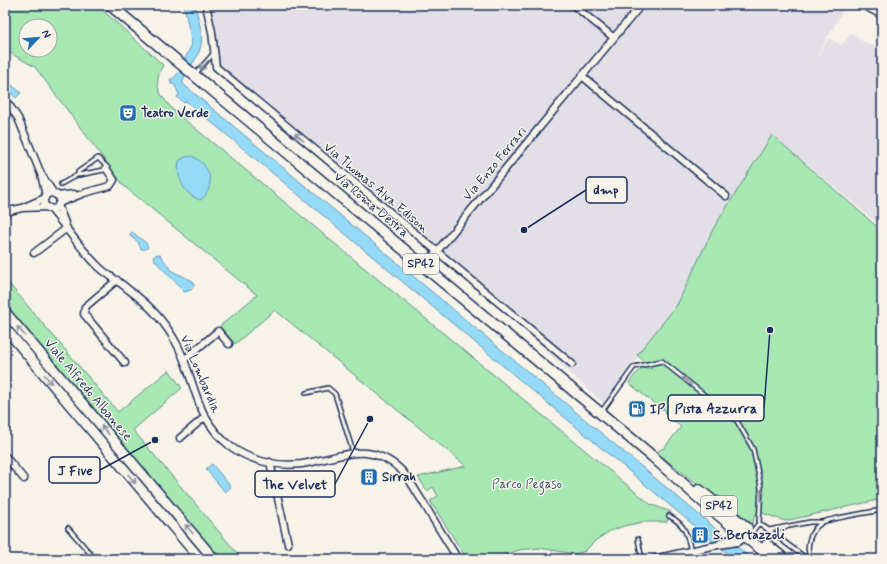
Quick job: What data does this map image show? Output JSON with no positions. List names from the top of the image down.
{
  "streets": {
    "main road": ["Via Roma Destra", "SP42"],
    "street": [
      "Via Enzo Ferrari",
      "Via Thomas Alva Edison",
      "Via Lombardia",
      "Viale Alfredo Albanese"
    ]
  },
  "crossings": [
    ["Via Enzo Ferrari", "Via Thomas Alva Edison"],
    ["Via Enzo Ferrari", "Via Roma Destra"]
  ],
  "one_way": ["Via Thomas Alva Edison"],
  "parks": ["Parco Pegaso"],
  "places": {
    "theatre": ["Teatro Verde"],
    "other": [
      "dmp",
      "Pista Azzurra",
      "The Velvet",
      "J Five"
    ],
    "fuel station": ["IP"],
    "building": ["Sirrah", "S. Bertazzoli"]
  },
  "north": "top right"
}
